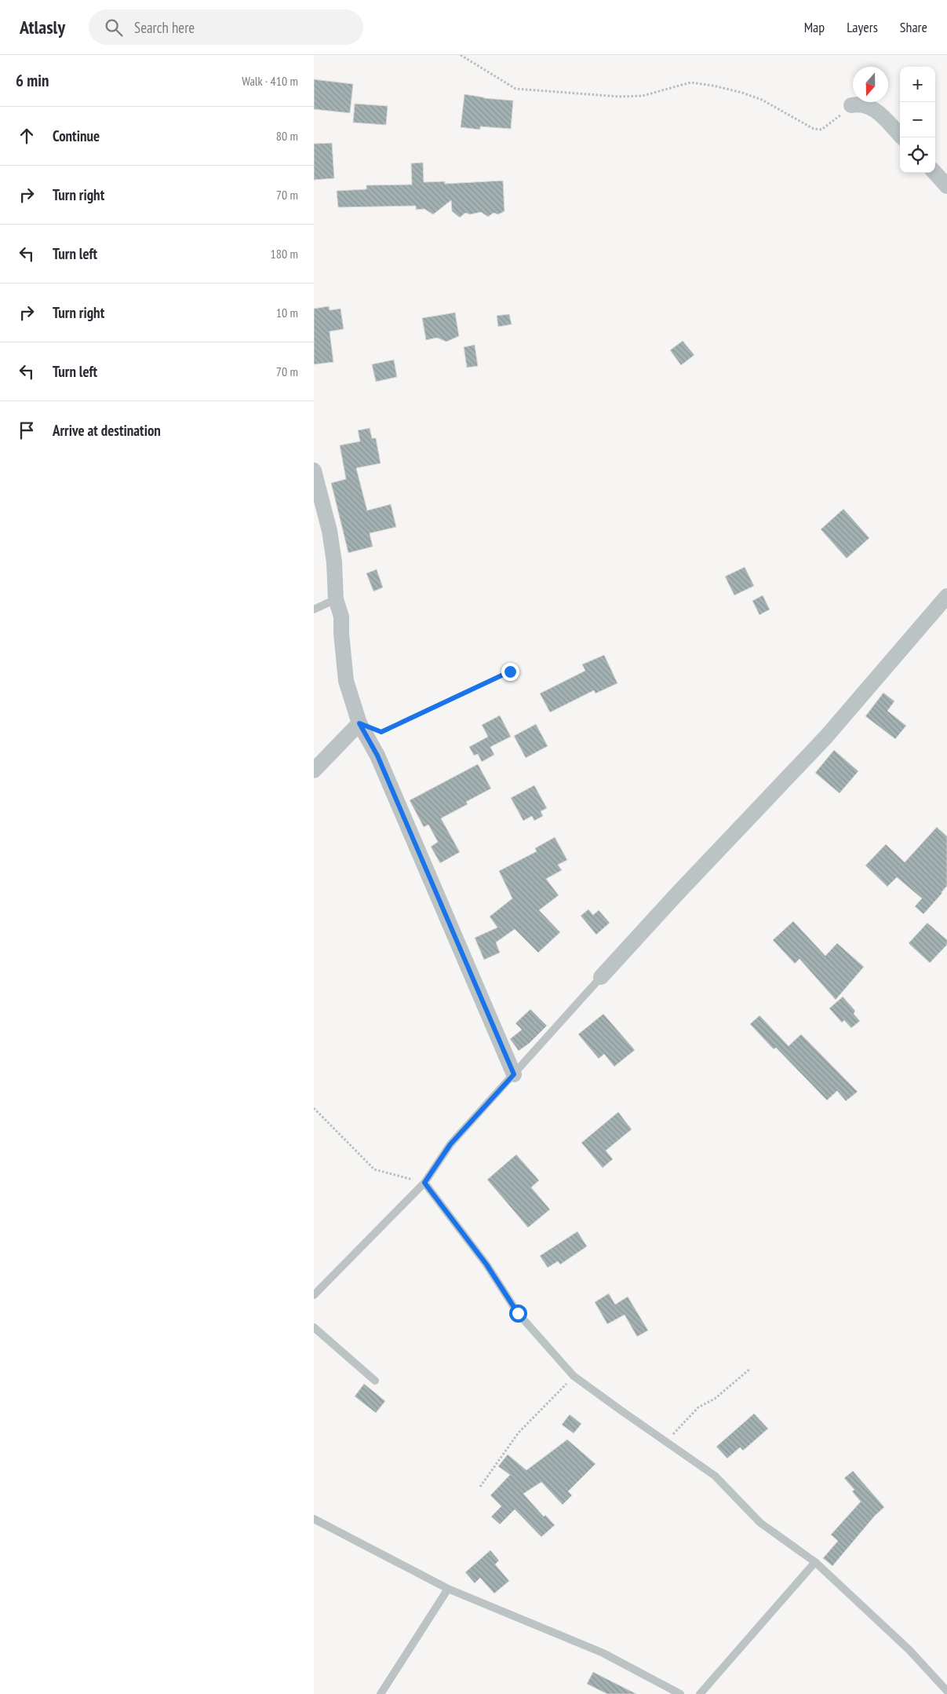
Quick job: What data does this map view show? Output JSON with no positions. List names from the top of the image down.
{
  "north": "bottom",
  "page": {
    "header": "Atlasly",
    "search": "Search here",
    "nav": ["Map", "Layers", "Share"],
    "heading": ["6 min", "Walk · 410 m"],
    "map_buttons": ["+", "−"],
    "list": [
      ["Continue", "80 m"],
      ["Turn right", "70 m"],
      ["Turn left", "180 m"],
      ["Turn right", "10 m"],
      ["Turn left", "70 m"],
      "Arrive at destination"
    ]
  }
}
